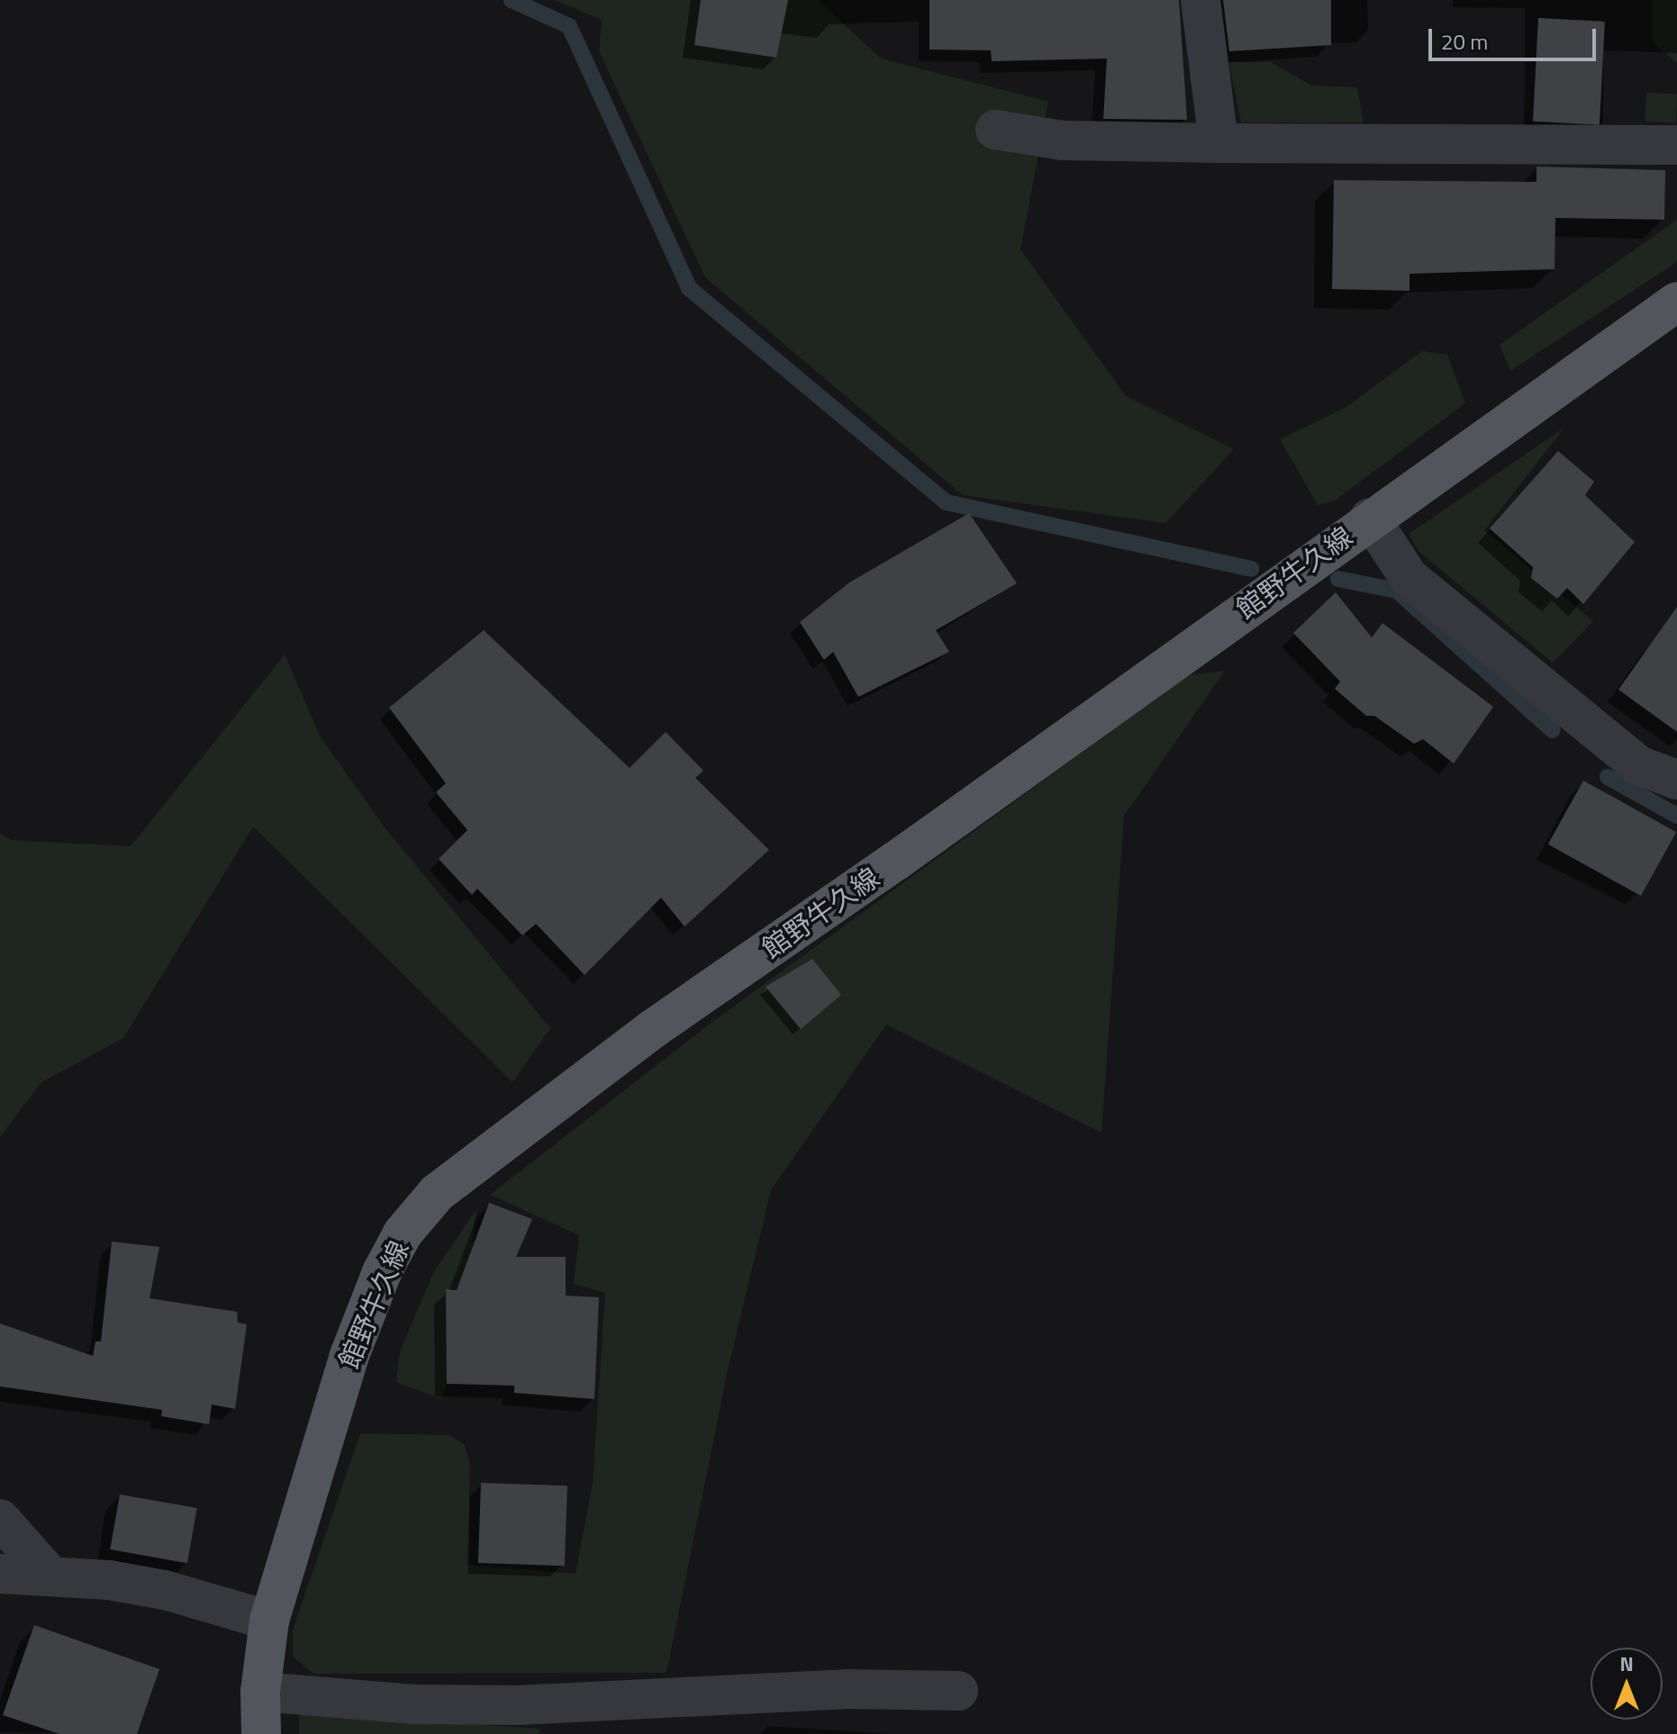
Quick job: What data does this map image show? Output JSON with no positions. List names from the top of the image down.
{
  "streets": {
    "main road": ["館野牛久線"]
  },
  "scale_bar": "20 m",
  "north": "top"
}
